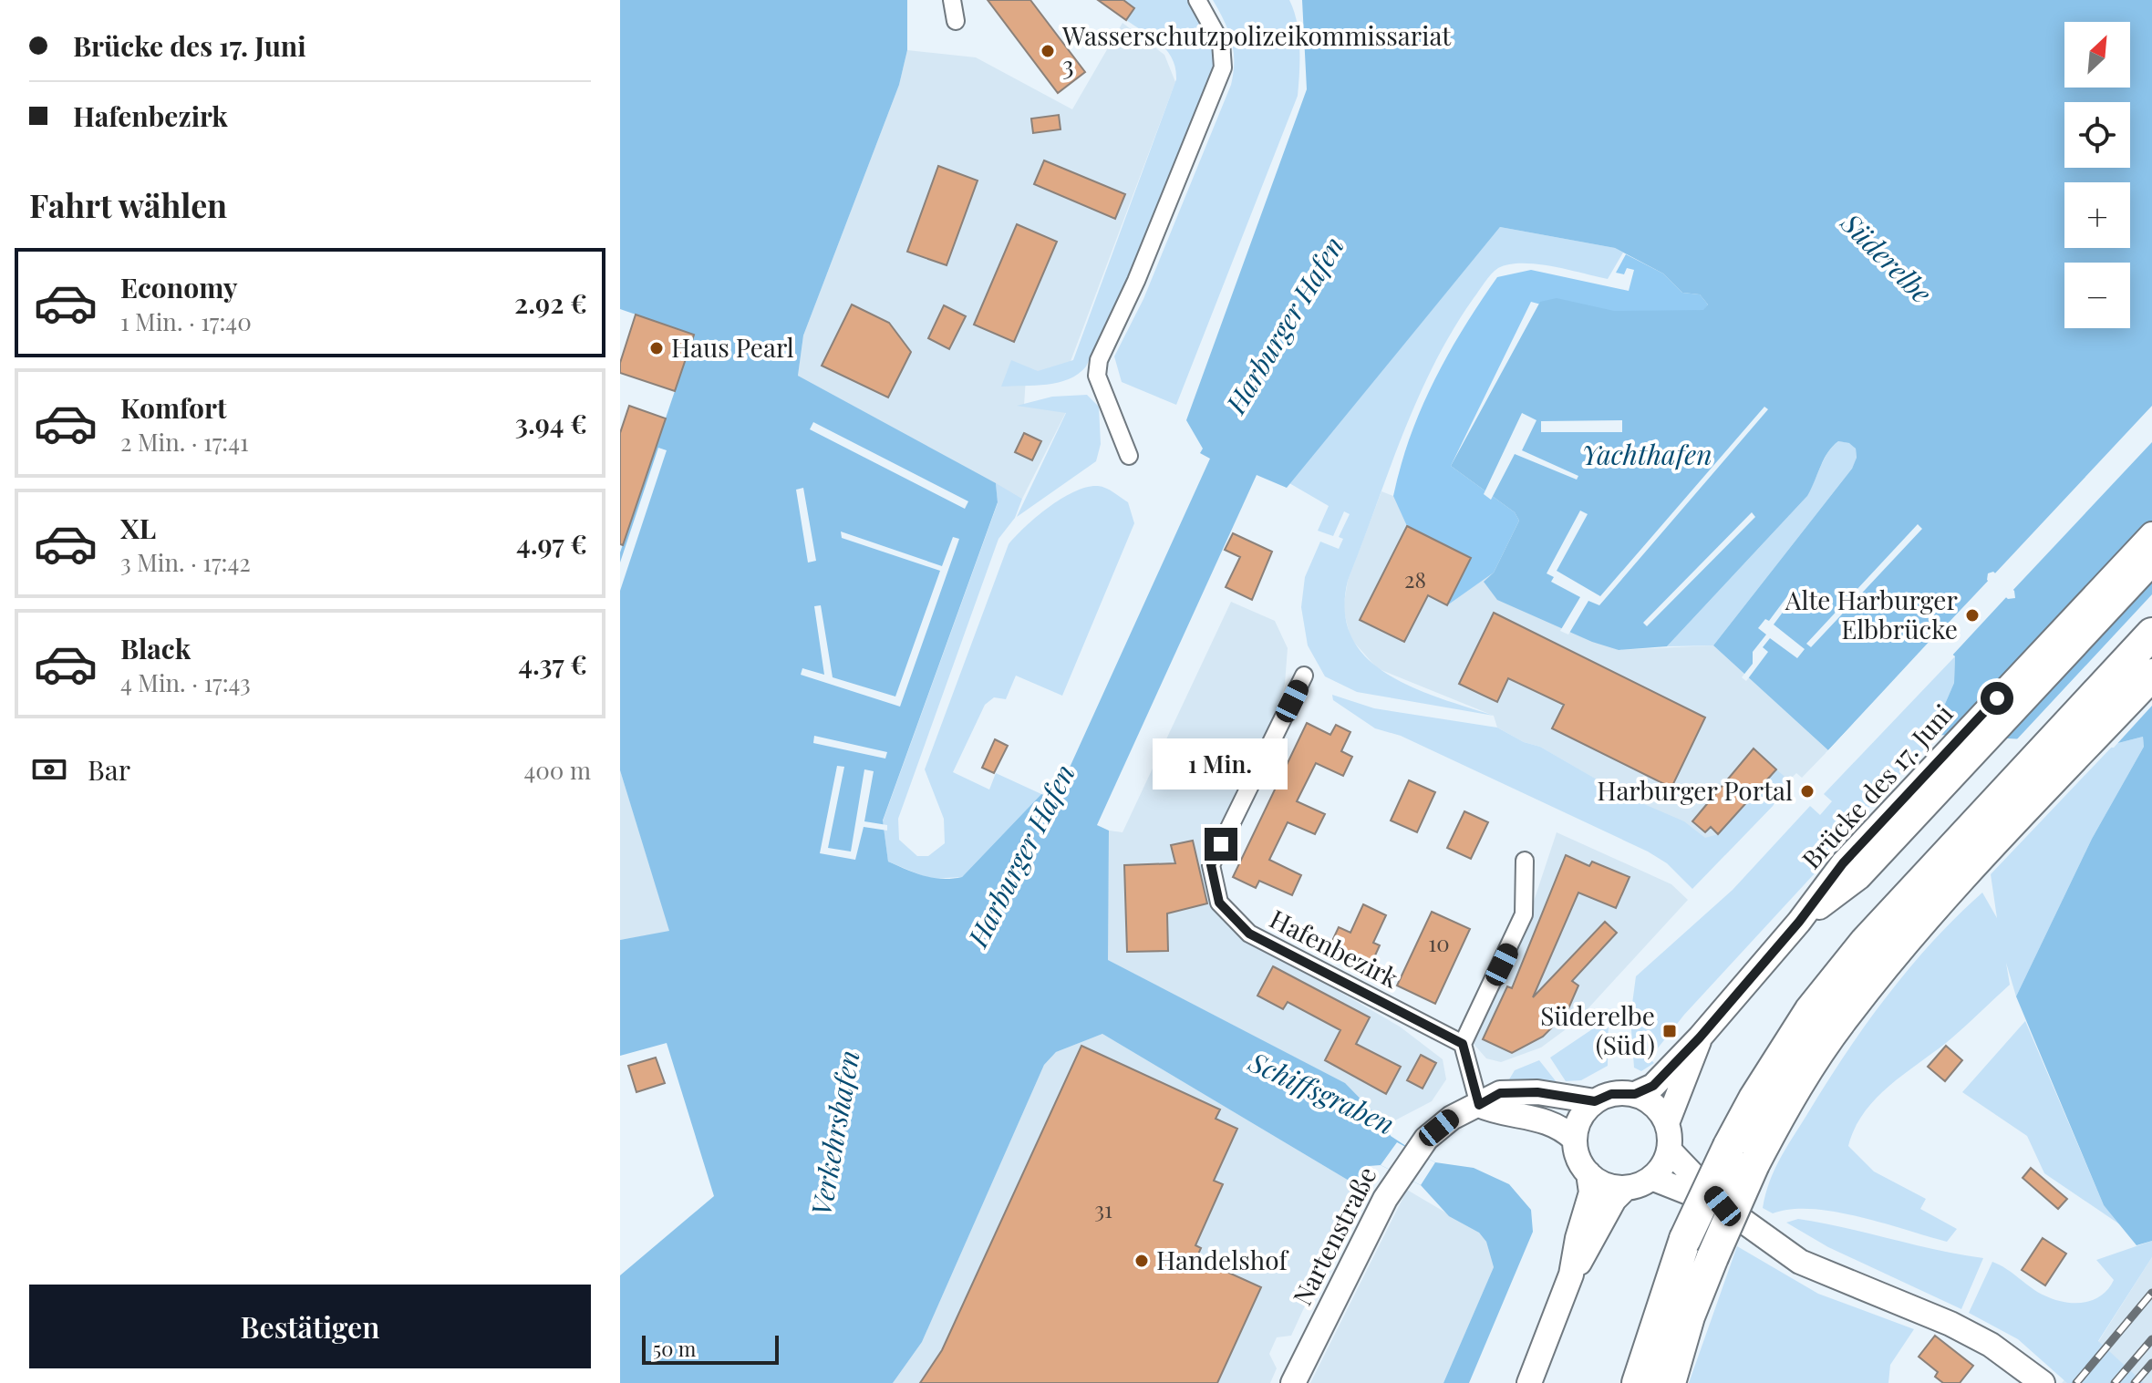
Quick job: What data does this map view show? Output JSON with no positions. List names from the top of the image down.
{
  "streets": {
    "main road": ["Brücke des 17. Juni", "Nartenstraße"],
    "street": ["Hafenbezirk"]
  },
  "crossings": [
    ["Brücke des 17. Juni", "Nartenstraße"]
  ],
  "water": [
    "Süderelbe",
    "Harburger Hafen",
    "Yachthafen",
    "Schiffsgraben",
    "Verkehrshafen"
  ],
  "places": {
    "other": [
      "Wasserschutzpolizeikommissariat 3",
      "Haus Pearl",
      "Alte Harburger Elbbrücke",
      "Harburger Portal",
      "Handelshof"
    ],
    "transit": ["Süderelbe (Süd)"]
  },
  "house_numbers": ["28", "10", "31"],
  "scale_bar": "50 m",
  "north": "top right",
  "page": {
    "banner": ["Brücke des 17. Juni", "Hafenbezirk"],
    "map_buttons": ["+", "−"],
    "heading": "Fahrt wählen",
    "list": [
      {
        "name": "Economy",
        "note": "1 Min. · 17:40",
        "value": "2.92 €"
      },
      {
        "name": "Komfort",
        "note": "2 Min. · 17:41",
        "value": "3.94 €"
      },
      {
        "name": "XL",
        "note": "3 Min. · 17:42",
        "value": "4.97 €"
      },
      {
        "name": "Black",
        "note": "4 Min. · 17:43",
        "value": "4.37 €"
      }
    ],
    "pay": ["Bar", "400 m"],
    "bubble": "1 Min.",
    "buttons": "Bestätigen",
    "scale": "50 m"
  }
}
